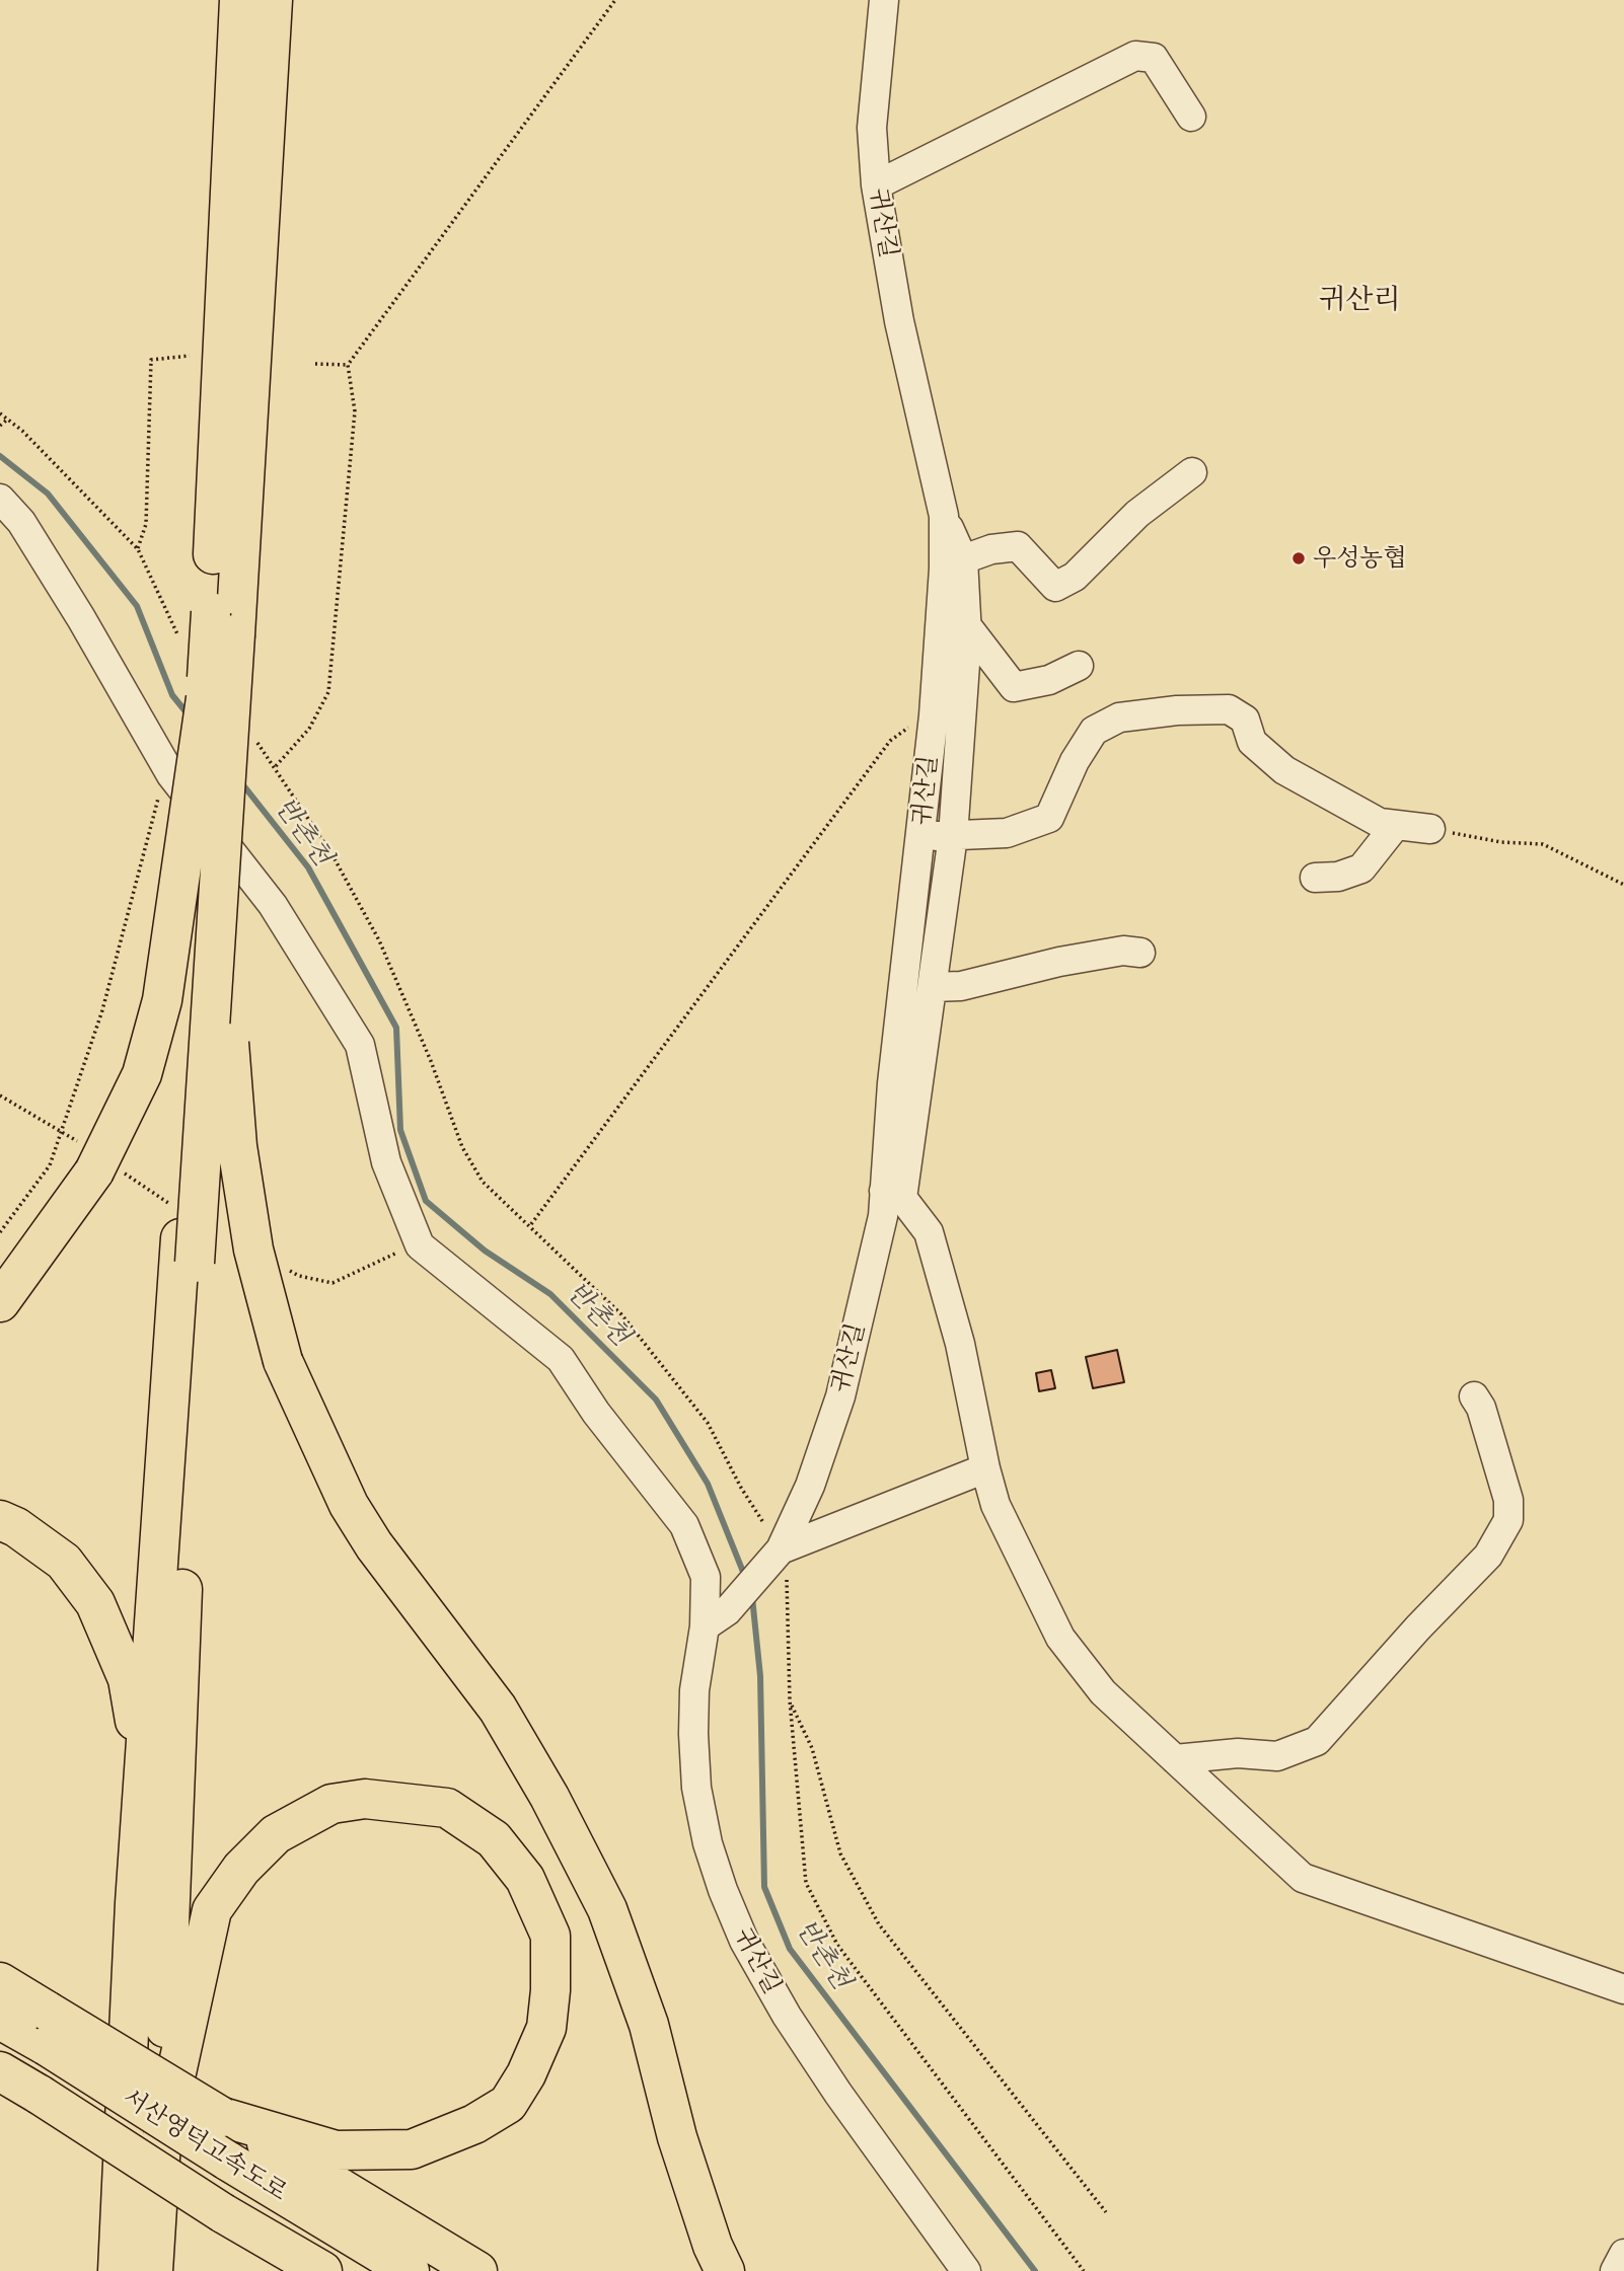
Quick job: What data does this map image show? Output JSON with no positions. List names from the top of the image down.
{
  "streets": {
    "highway": ["서산영덕고속도로"],
    "street": ["귀산길"]
  },
  "districts": ["귀산리"],
  "water": ["반촌천"],
  "places": ["우성농협"]
}
